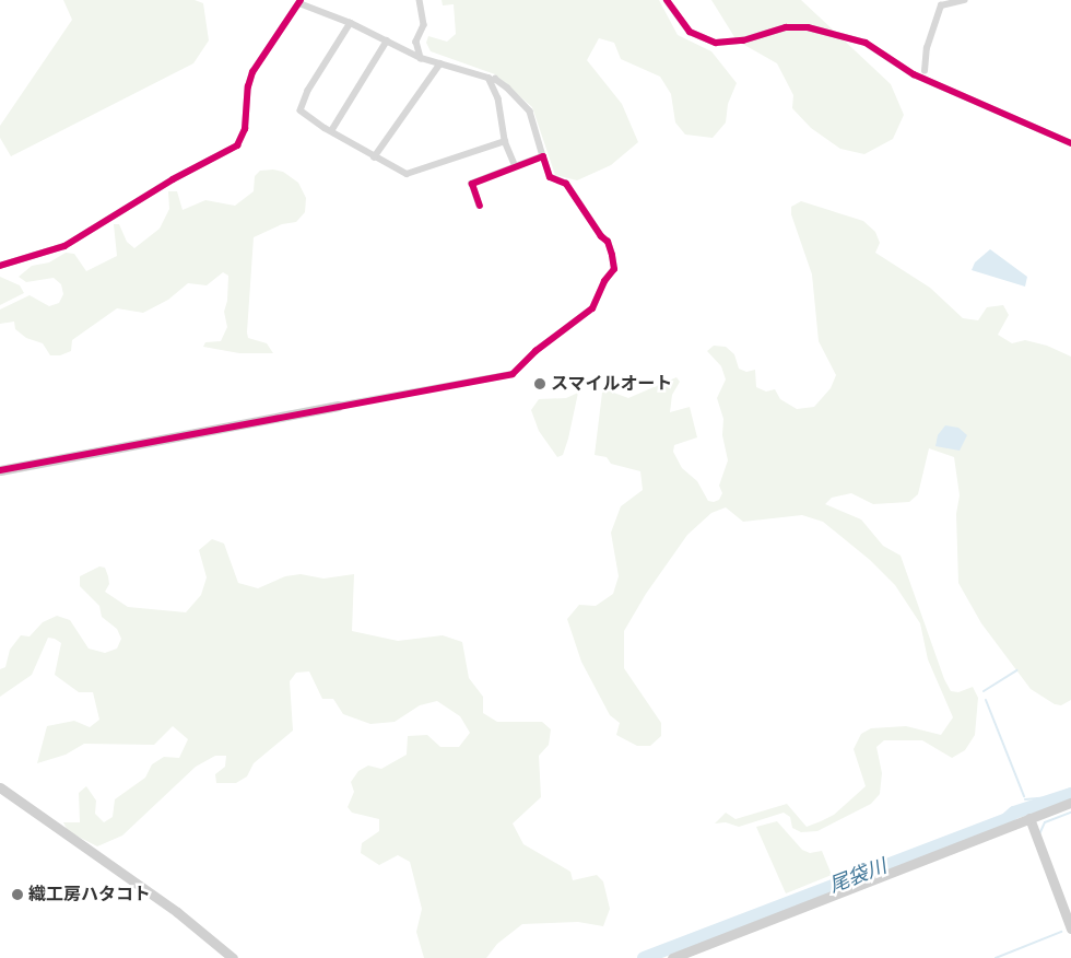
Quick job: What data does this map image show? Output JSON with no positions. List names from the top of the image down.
{
  "water": ["尾袋川"],
  "places": ["スマイルオート", "織工房ハタコト"]
}
